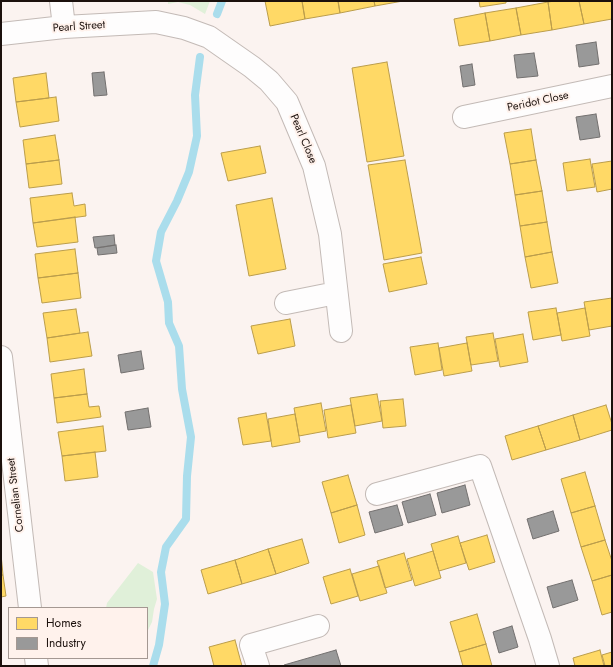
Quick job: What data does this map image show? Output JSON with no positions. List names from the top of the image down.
{
  "streets": {
    "street": [
      "Pearl Street",
      "Peridot Close",
      "Pearl Close",
      "Cornelian Street"
    ]
  },
  "crossings": [
    ["Pearl Street", "Pearl Close"]
  ],
  "legend": ["Homes", "Industry"]
}
